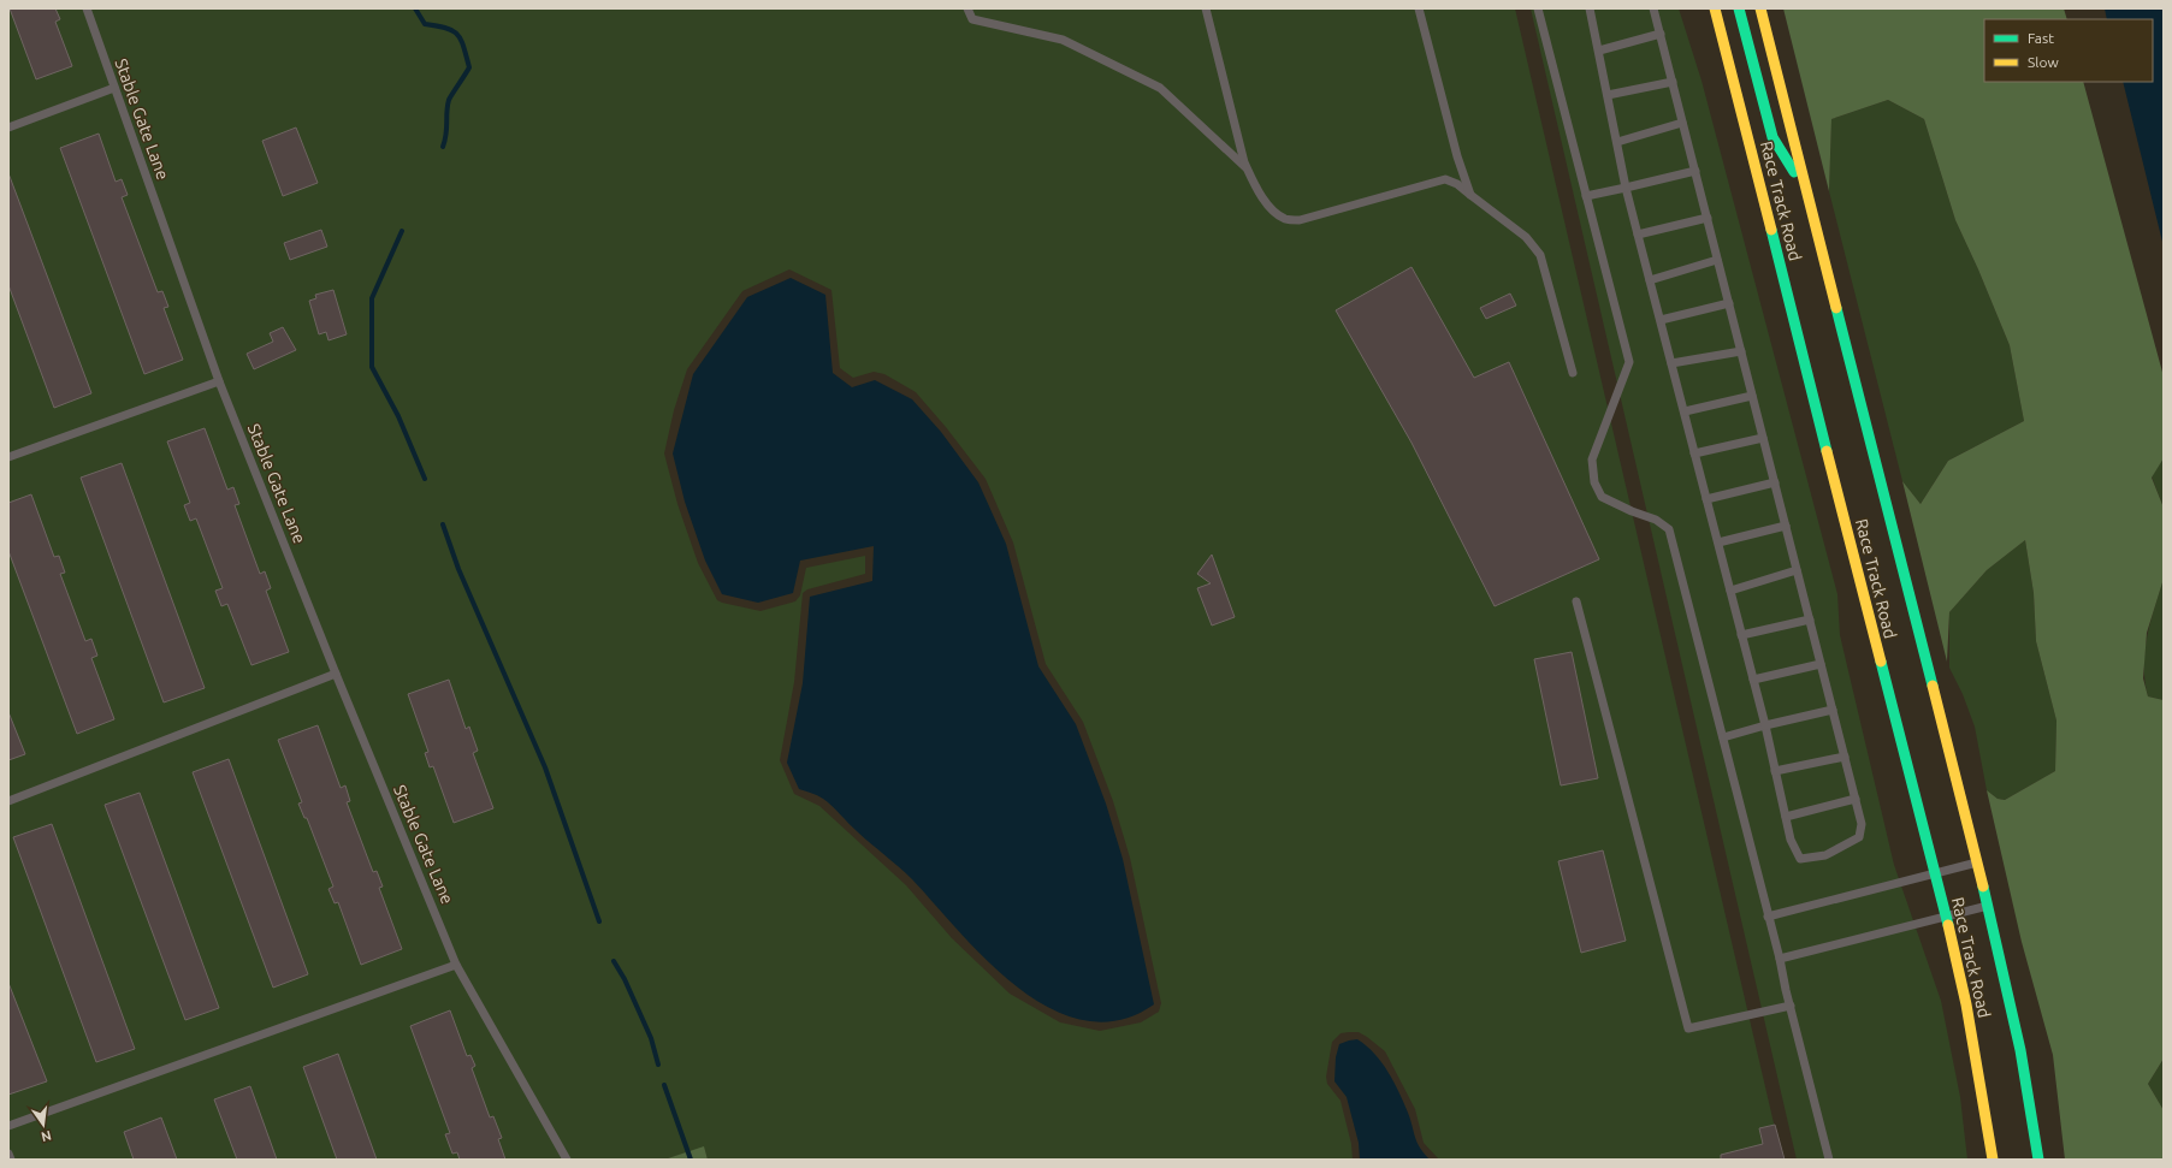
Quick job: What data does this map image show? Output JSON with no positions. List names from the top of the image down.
{
  "streets": {
    "main road": ["Race Track Road"],
    "lane": ["Stable Gate Lane"]
  },
  "legend": ["Fast", "Slow"],
  "north": "bottom"
}
